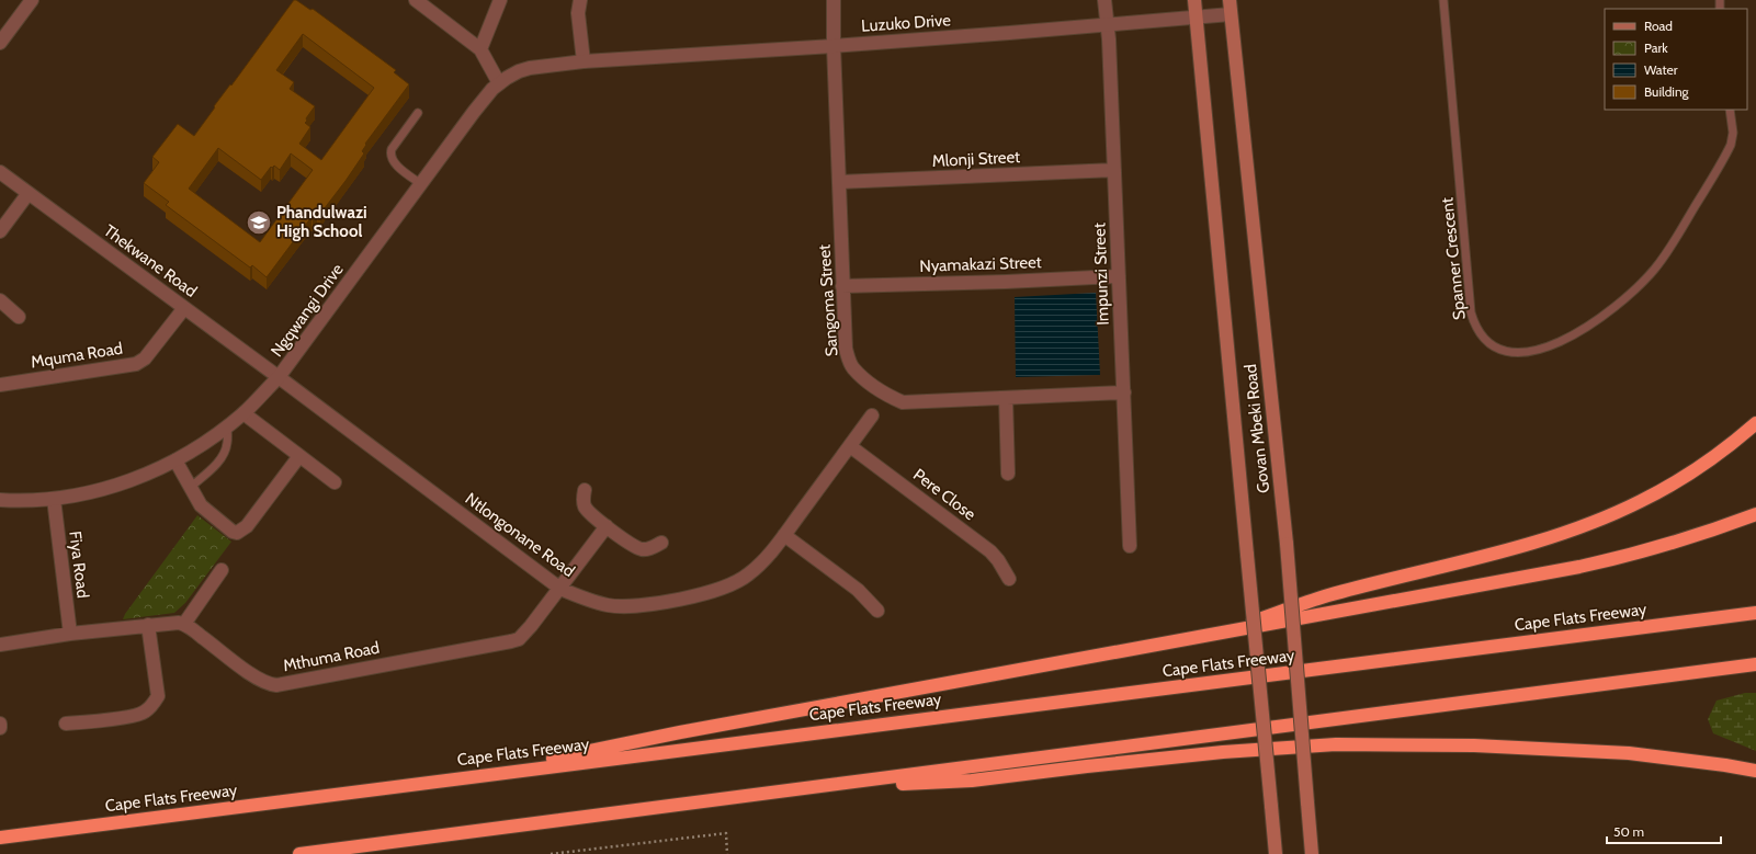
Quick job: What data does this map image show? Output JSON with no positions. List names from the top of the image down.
{
  "streets": {
    "highway": ["Cape Flats Freeway"],
    "main road": ["Govan Mbeki Road"],
    "street": [
      "Luzuko Drive",
      "Mlonji Street",
      "Thekwane Road",
      "Nyamakazi Street",
      "Impunzi Street",
      "Sangoma Street",
      "Ngqwangi Drive",
      "Mquma Road",
      "Pere Close",
      "Ntlongonane Road",
      "Fiya Road",
      "Mthuma Road"
    ],
    "lane": ["Spanner Crescent"]
  },
  "crossings": [
    ["Luzuko Drive", "Impunzi Street"],
    ["Luzuko Drive", "Sangoma Street"],
    ["Luzuko Drive", "Ngqwangi Drive"],
    ["Luzuko Drive", "Govan Mbeki Road"],
    ["Mlonji Street", "Impunzi Street"],
    ["Mlonji Street", "Sangoma Street"],
    ["Thekwane Road", "Ngqwangi Drive"],
    ["Thekwane Road", "Mquma Road"],
    ["Thekwane Road", "Ntlongonane Road"],
    ["Nyamakazi Street", "Impunzi Street"],
    ["Nyamakazi Street", "Sangoma Street"],
    ["Impunzi Street", "Sangoma Street"],
    ["Ngqwangi Drive", "Ntlongonane Road"],
    ["Ngqwangi Drive", "Fiya Road"],
    ["Pere Close", "Ntlongonane Road"],
    ["Ntlongonane Road", "Mthuma Road"]
  ],
  "places": {
    "school or university": ["Phandulwazi High School"]
  },
  "legend": [
    "Road",
    "Park",
    "Water",
    "Building"
  ],
  "scale_bar": "50 m"
}
